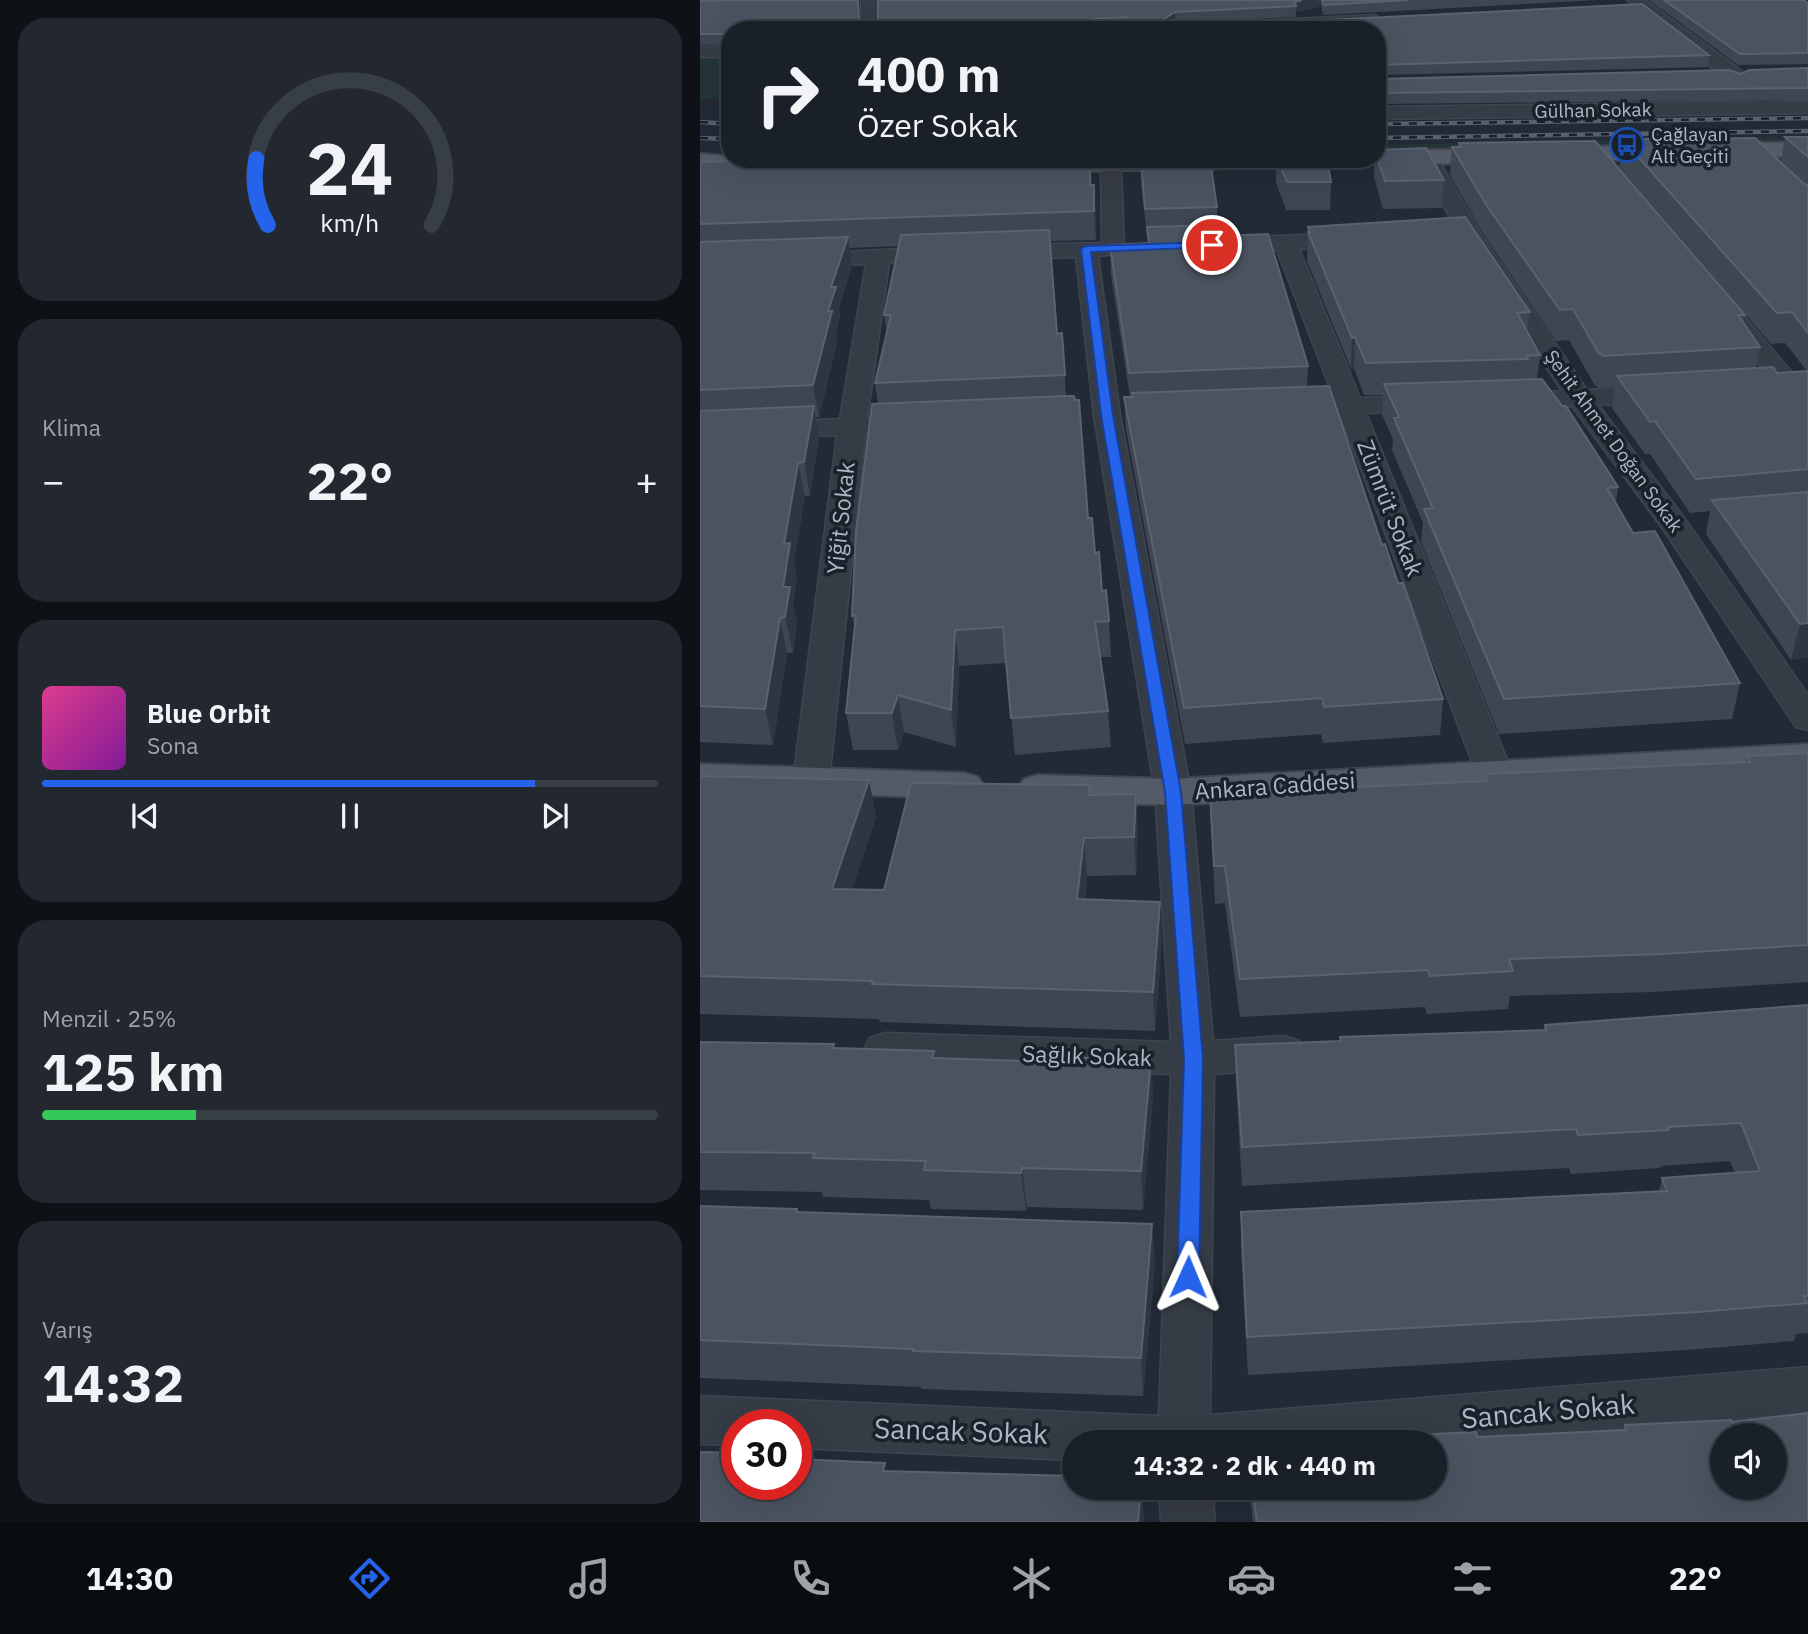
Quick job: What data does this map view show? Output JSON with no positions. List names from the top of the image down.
{
  "streets": {
    "main road": ["Ankara Caddesi"],
    "street": [
      "Gülhan Sokak",
      "Şehit Ahmet Doğan Sokak",
      "Zümrüt Sokak",
      "Yiğit Sokak",
      "Sağlık Sokak",
      "Sancak Sokak"
    ]
  },
  "crossings": [
    ["Zümrüt Sokak", "Ankara Caddesi"],
    ["Yiğit Sokak", "Ankara Caddesi"]
  ],
  "places": {
    "bus stop": ["Çağlayan Alt Geçiti"]
  },
  "page": {
    "turn": ["400 m", "Özer Sokak"],
    "tile": [
      "Klima",
      ["Menzil · 25%", "125 km"],
      ["Varış", "14:32"]
    ],
    "heat": ["−", "22°", "+"],
    "song": ["Blue Orbit", "Sona"],
    "limit": "30",
    "trip": "14:32 · 2 dk · 440 m",
    "tabs": ["14:30", "22°"],
    "gauge": ["24", "km/h"]
  }
}
